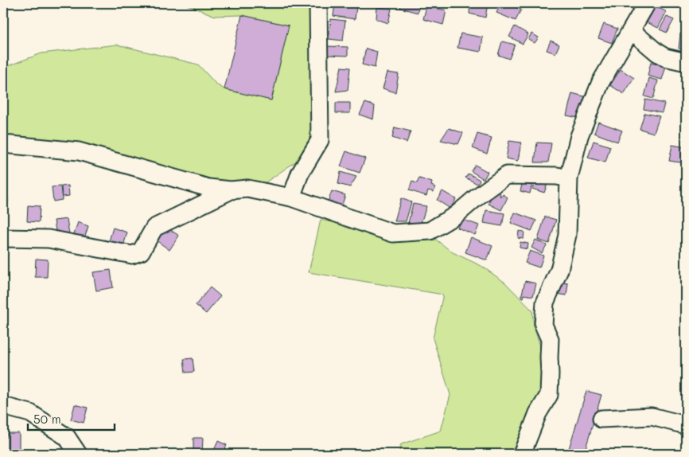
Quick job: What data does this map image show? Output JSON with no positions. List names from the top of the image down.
{
  "scale_bar": "50 m"
}
